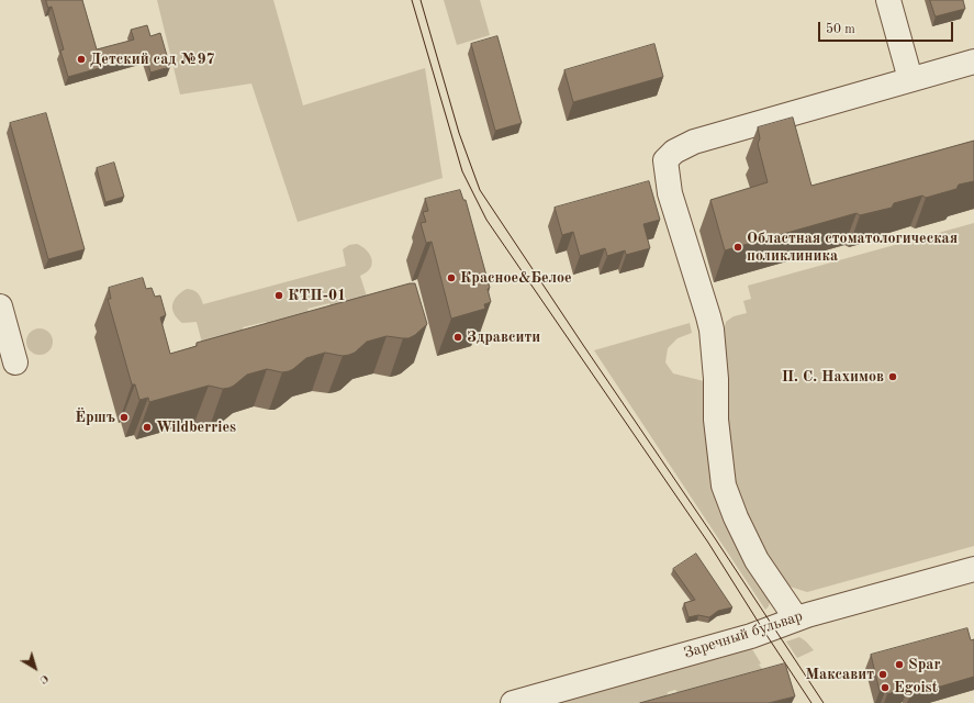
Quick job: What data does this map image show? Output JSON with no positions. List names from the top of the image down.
{
  "streets": {
    "street": ["Заречный бульвар"]
  },
  "places": [
    "Детский сад №97",
    "Областная стоматологическая поликлиника",
    "Красное&Белое",
    "КТП-01",
    "Здравсити",
    "П. С. Нахимов",
    "Ёршъ",
    "Wildberries",
    "Spar",
    "Максавит",
    "Egoist"
  ],
  "scale_bar": "50 m",
  "north": "bottom right"
}
